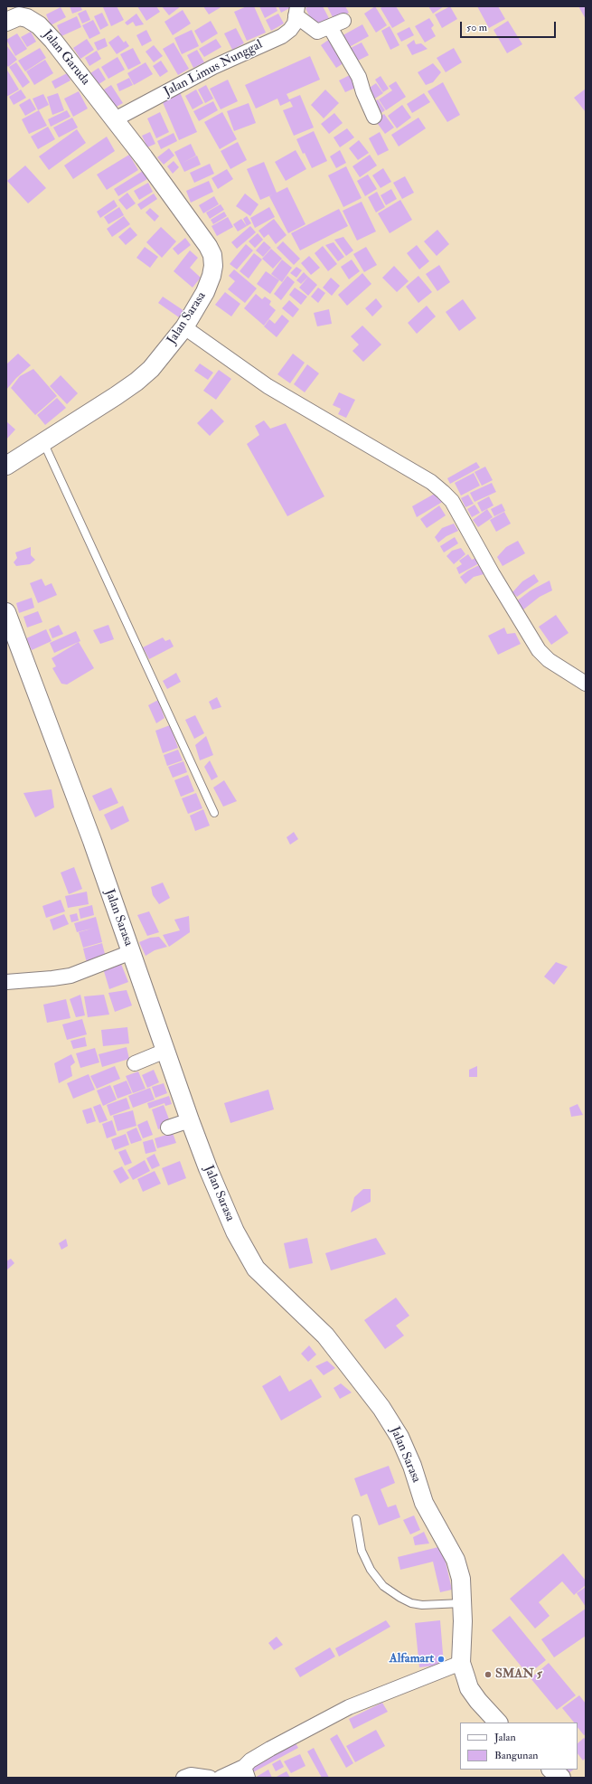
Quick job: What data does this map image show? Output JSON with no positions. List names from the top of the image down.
{
  "streets": {
    "street": ["Jalan Garuda", "Jalan Limus Nunggal", "Jalan Sarasa"]
  },
  "crossings": [
    ["Jalan Garuda", "Jalan Limus Nunggal"],
    ["Jalan Garuda", "Jalan Sarasa"],
    ["Jalan Limus Nunggal", "Jalan Sarasa"]
  ],
  "places": ["Alfamart", "SMAN 5"],
  "legend": ["Jalan", "Bangunan"],
  "scale_bar": "50 m"
}
